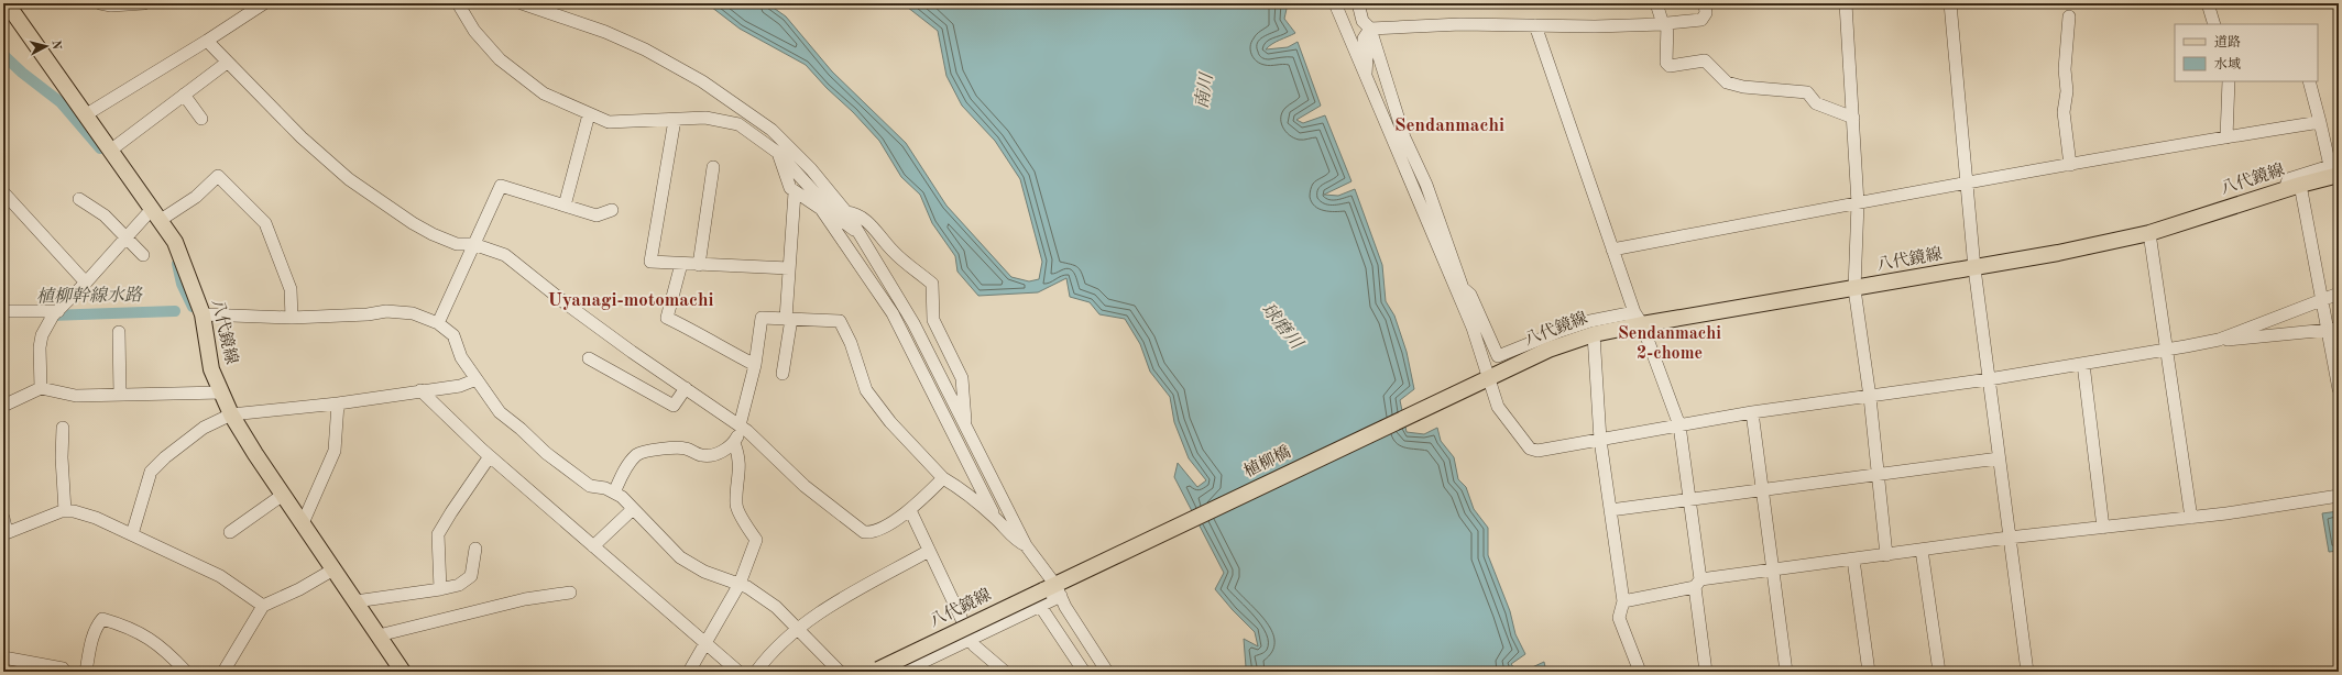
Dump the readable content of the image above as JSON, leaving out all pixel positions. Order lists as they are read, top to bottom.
{
  "streets": {
    "main road": ["八代鏡線", "植柳橋"]
  },
  "crossings": [
    ["八代鏡線", "植柳橋"]
  ],
  "districts": ["Sendanmachi", "Uyanagi-motomachi", "Sendanmachi 2-chome"],
  "water": ["南川", "植柳幹線水路", "球磨川"],
  "legend": ["道路", "水域"],
  "north": "right"
}
